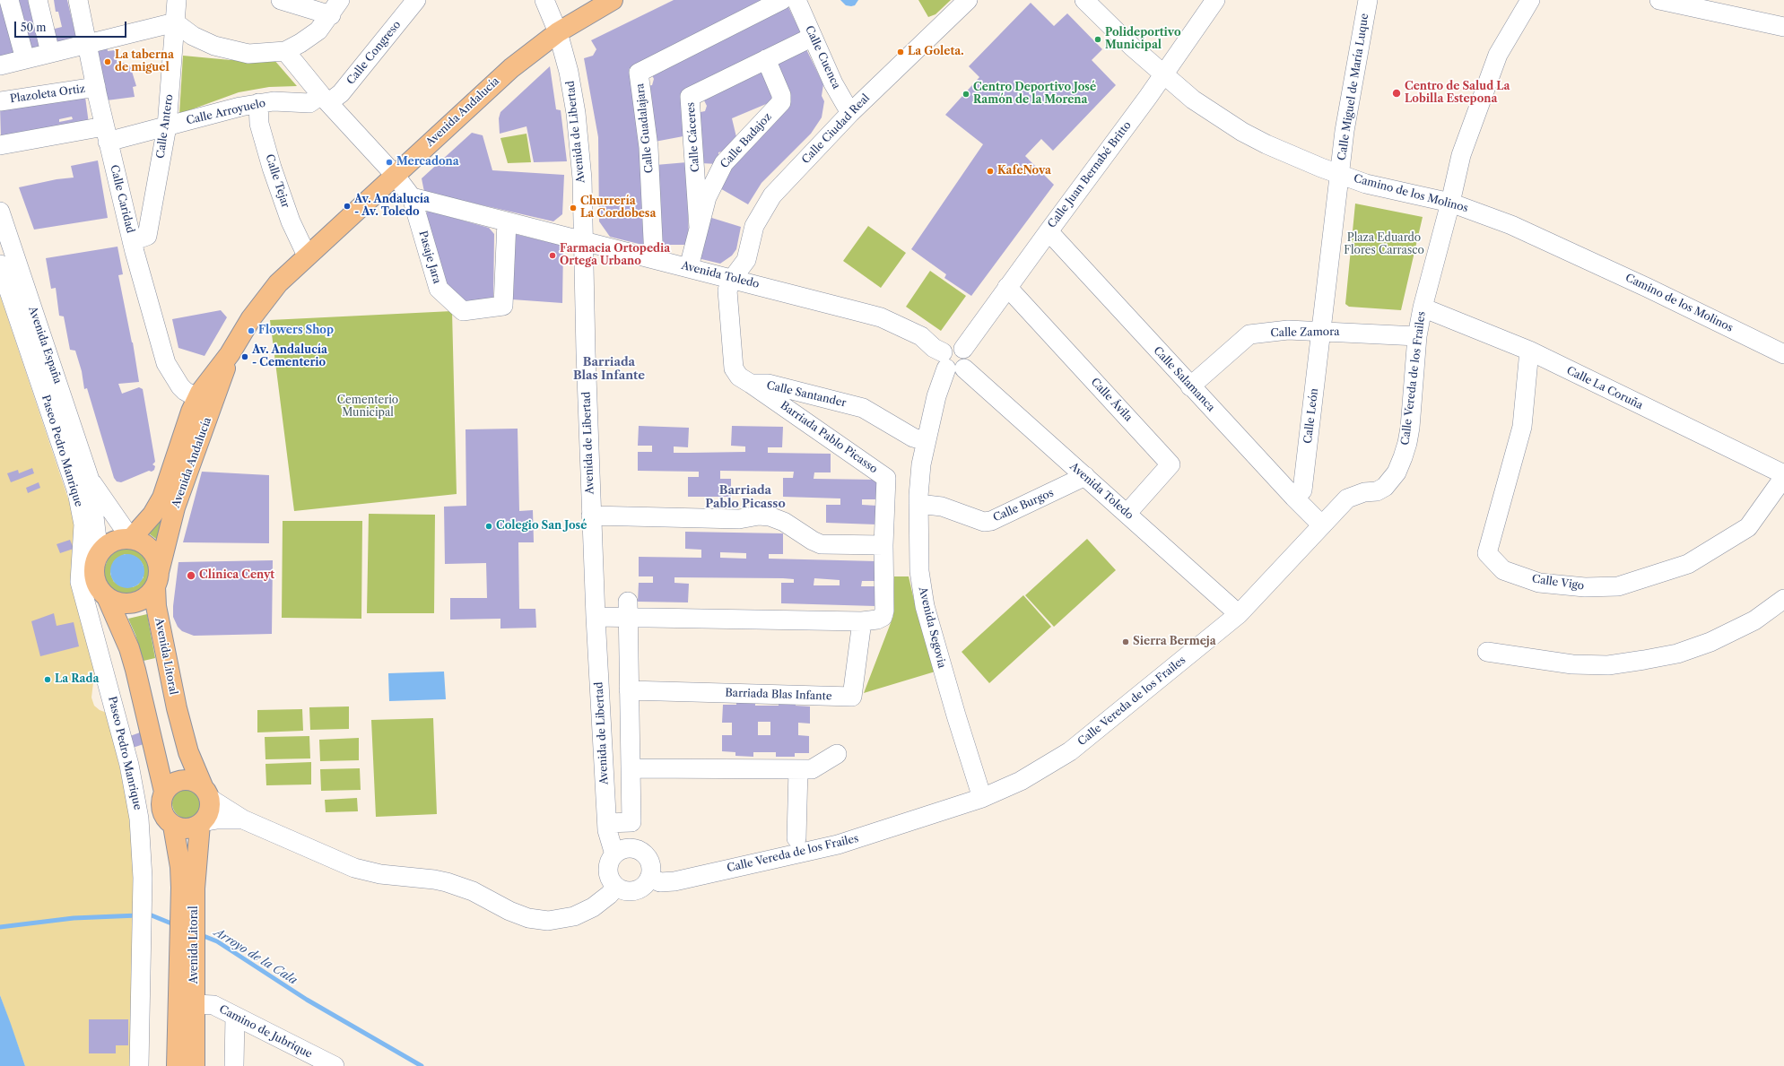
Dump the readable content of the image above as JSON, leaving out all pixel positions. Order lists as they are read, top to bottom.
{
  "streets": {
    "main road": ["Avenida Andalucía", "Avenida Litoral"],
    "street": [
      "Calle Congreso",
      "Calle Cuenca",
      "Calle Miguel de María Luque",
      "Plazoleta Ortiz",
      "Calle Arroyuelo",
      "Calle Antero",
      "Calle Guadalajara",
      "Calle Ciudad Real",
      "Avenida de Libertad",
      "Calle Cáceres",
      "Calle Badajoz",
      "Calle Juan Bernabé Britto",
      "Calle Tejar",
      "Camino de los Molinos",
      "Calle Caridad",
      "Pasaje Jara",
      "Avenida Toledo",
      "Calle Zamora",
      "Avenida España",
      "Calle Vereda de los Frailes",
      "Calle Salamanca",
      "Calle La Coruña",
      "Calle Santander",
      "Calle Ávila",
      "Calle León",
      "Barriada Pablo Picasso",
      "Paseo Pedro Manrique",
      "Calle Burgos",
      "Calle Vigo",
      "Avenida Segovia",
      "Barriada Blas Infante",
      "Camino de Jubrique"
    ]
  },
  "crossings": [
    ["Calle Congreso", "Calle Arroyuelo"],
    ["Calle Cuenca", "Calle Ciudad Real"],
    ["Calle Cuenca", "Calle Cáceres"],
    ["Calle Miguel de María Luque", "Camino de los Molinos"],
    ["Plazoleta Ortiz", "Calle Caridad"],
    ["Calle Arroyuelo", "Calle Antero"],
    ["Calle Arroyuelo", "Calle Tejar"],
    ["Calle Arroyuelo", "Calle Caridad"],
    ["Avenida Andalucía", "Avenida de Libertad"],
    ["Avenida Andalucía", "Calle Tejar"],
    ["Avenida Andalucía", "Calle Caridad"],
    ["Avenida Andalucía", "Avenida España"],
    ["Avenida Andalucía", "Avenida Litoral"],
    ["Calle Antero", "Calle Caridad"],
    ["Calle Guadalajara", "Avenida Toledo"],
    ["Calle Ciudad Real", "Avenida Toledo"],
    ["Calle Ciudad Real", "Calle Santander"],
    ["Avenida de Libertad", "Avenida Toledo"],
    ["Avenida de Libertad", "Calle Vereda de los Frailes"],
    ["Calle Cáceres", "Calle Badajoz"],
    ["Calle Badajoz", "Avenida Toledo"],
    ["Calle Juan Bernabé Britto", "Camino de los Molinos"],
    ["Calle Juan Bernabé Britto", "Avenida Toledo"],
    ["Calle Juan Bernabé Britto", "Calle Salamanca"],
    ["Calle Juan Bernabé Britto", "Calle Ávila"],
    ["Calle Juan Bernabé Britto", "Avenida Segovia"],
    ["Camino de los Molinos", "Calle Vereda de los Frailes"],
    ["Pasaje Jara", "Avenida Toledo"],
    ["Avenida Toledo", "Calle Vereda de los Frailes"],
    ["Avenida Toledo", "Calle Santander"],
    ["Avenida Toledo", "Calle Ávila"],
    ["Avenida Toledo", "Calle Burgos"],
    ["Avenida Toledo", "Avenida Segovia"],
    ["Calle Zamora", "Calle Vereda de los Frailes"],
    ["Calle Zamora", "Calle Salamanca"],
    ["Calle Zamora", "Calle León"],
    ["Avenida España", "Avenida Litoral"],
    ["Calle Vereda de los Frailes", "Calle Salamanca"],
    ["Calle Vereda de los Frailes", "Calle La Coruña"],
    ["Calle Vereda de los Frailes", "Avenida Segovia"],
    ["Calle Salamanca", "Calle León"],
    ["Calle La Coruña", "Calle Vigo"],
    ["Calle Santander", "Barriada Pablo Picasso"],
    ["Calle Santander", "Avenida Segovia"],
    ["Calle Burgos", "Avenida Segovia"],
    ["Avenida Litoral", "Camino de Jubrique"]
  ],
  "districts": ["Barriada Blas Infante", "Barriada Pablo Picasso"],
  "water": ["Arroyo de la Cala"],
  "parks": ["Plaza Eduardo Flores Carrasco", "Cementerio Municipal"],
  "places": [
    "Polideportivo Municipal",
    "La Goleta.",
    "La taberna de miguel",
    "Centro de Salud La Lobilla Estepona",
    "Centro Deportivo José Ramón de la Morena",
    "Mercadona",
    "KafeNova",
    "Av. Andalucía - Av. Toledo",
    "Churrería La Cordobesa",
    "Farmacia Ortopedia Ortega Urbano",
    "Flowers Shop",
    "Av. Andalucía - Cementerio",
    "Colegio San José",
    "Clínica Cenyt",
    "Sierra Bermeja",
    "La Rada"
  ],
  "scale_bar": "50 m"
}
